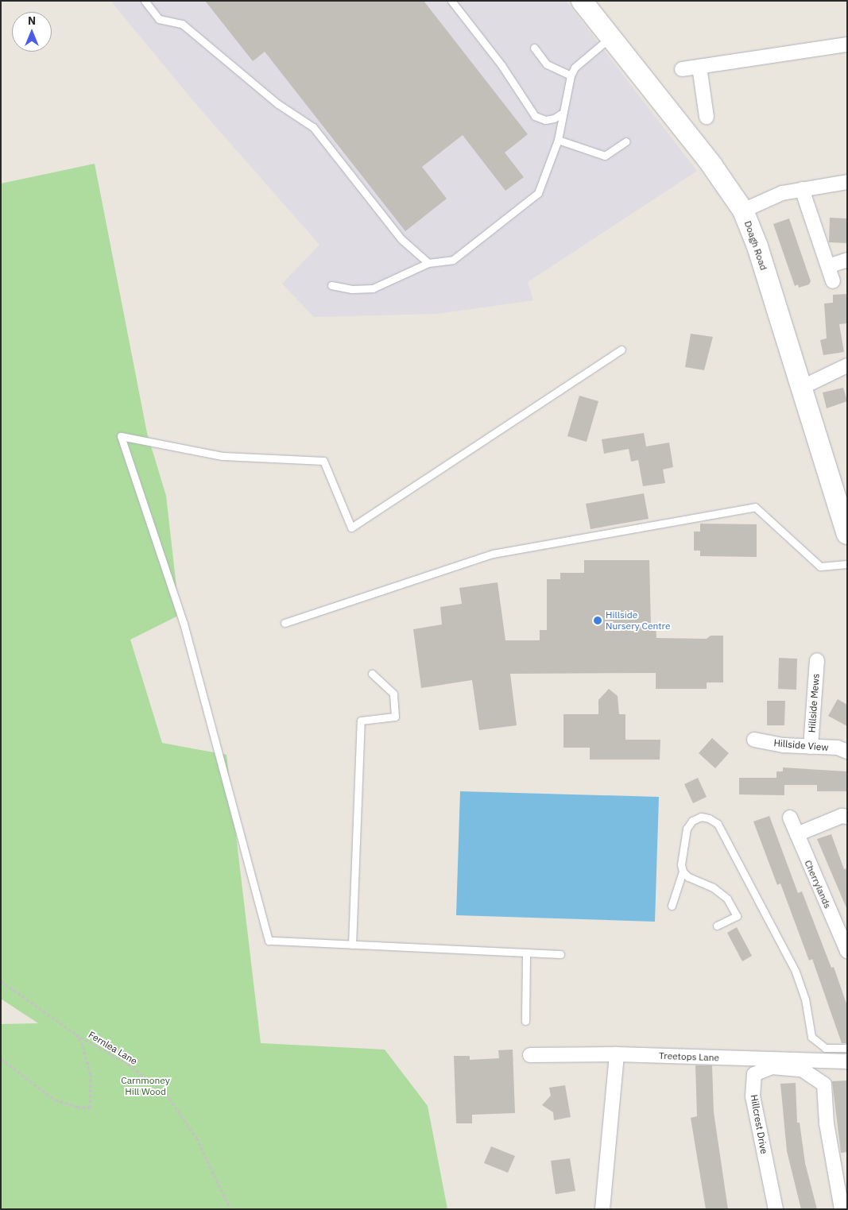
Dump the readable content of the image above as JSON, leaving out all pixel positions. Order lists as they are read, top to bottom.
{
  "streets": {
    "main road": ["Doagh Road"],
    "street": [
      "Hillside Mews",
      "Hillside View",
      "Cherrylands",
      "Treetops Lane",
      "Hillcrest Drive"
    ],
    "path": ["Fernlea Lane"]
  },
  "crossings": [
    ["Hillside Mews", "Hillside View"]
  ],
  "parks": ["Carnmoney Hill Wood"],
  "places": ["Hillside Nursery Centre"],
  "north": "top"
}
